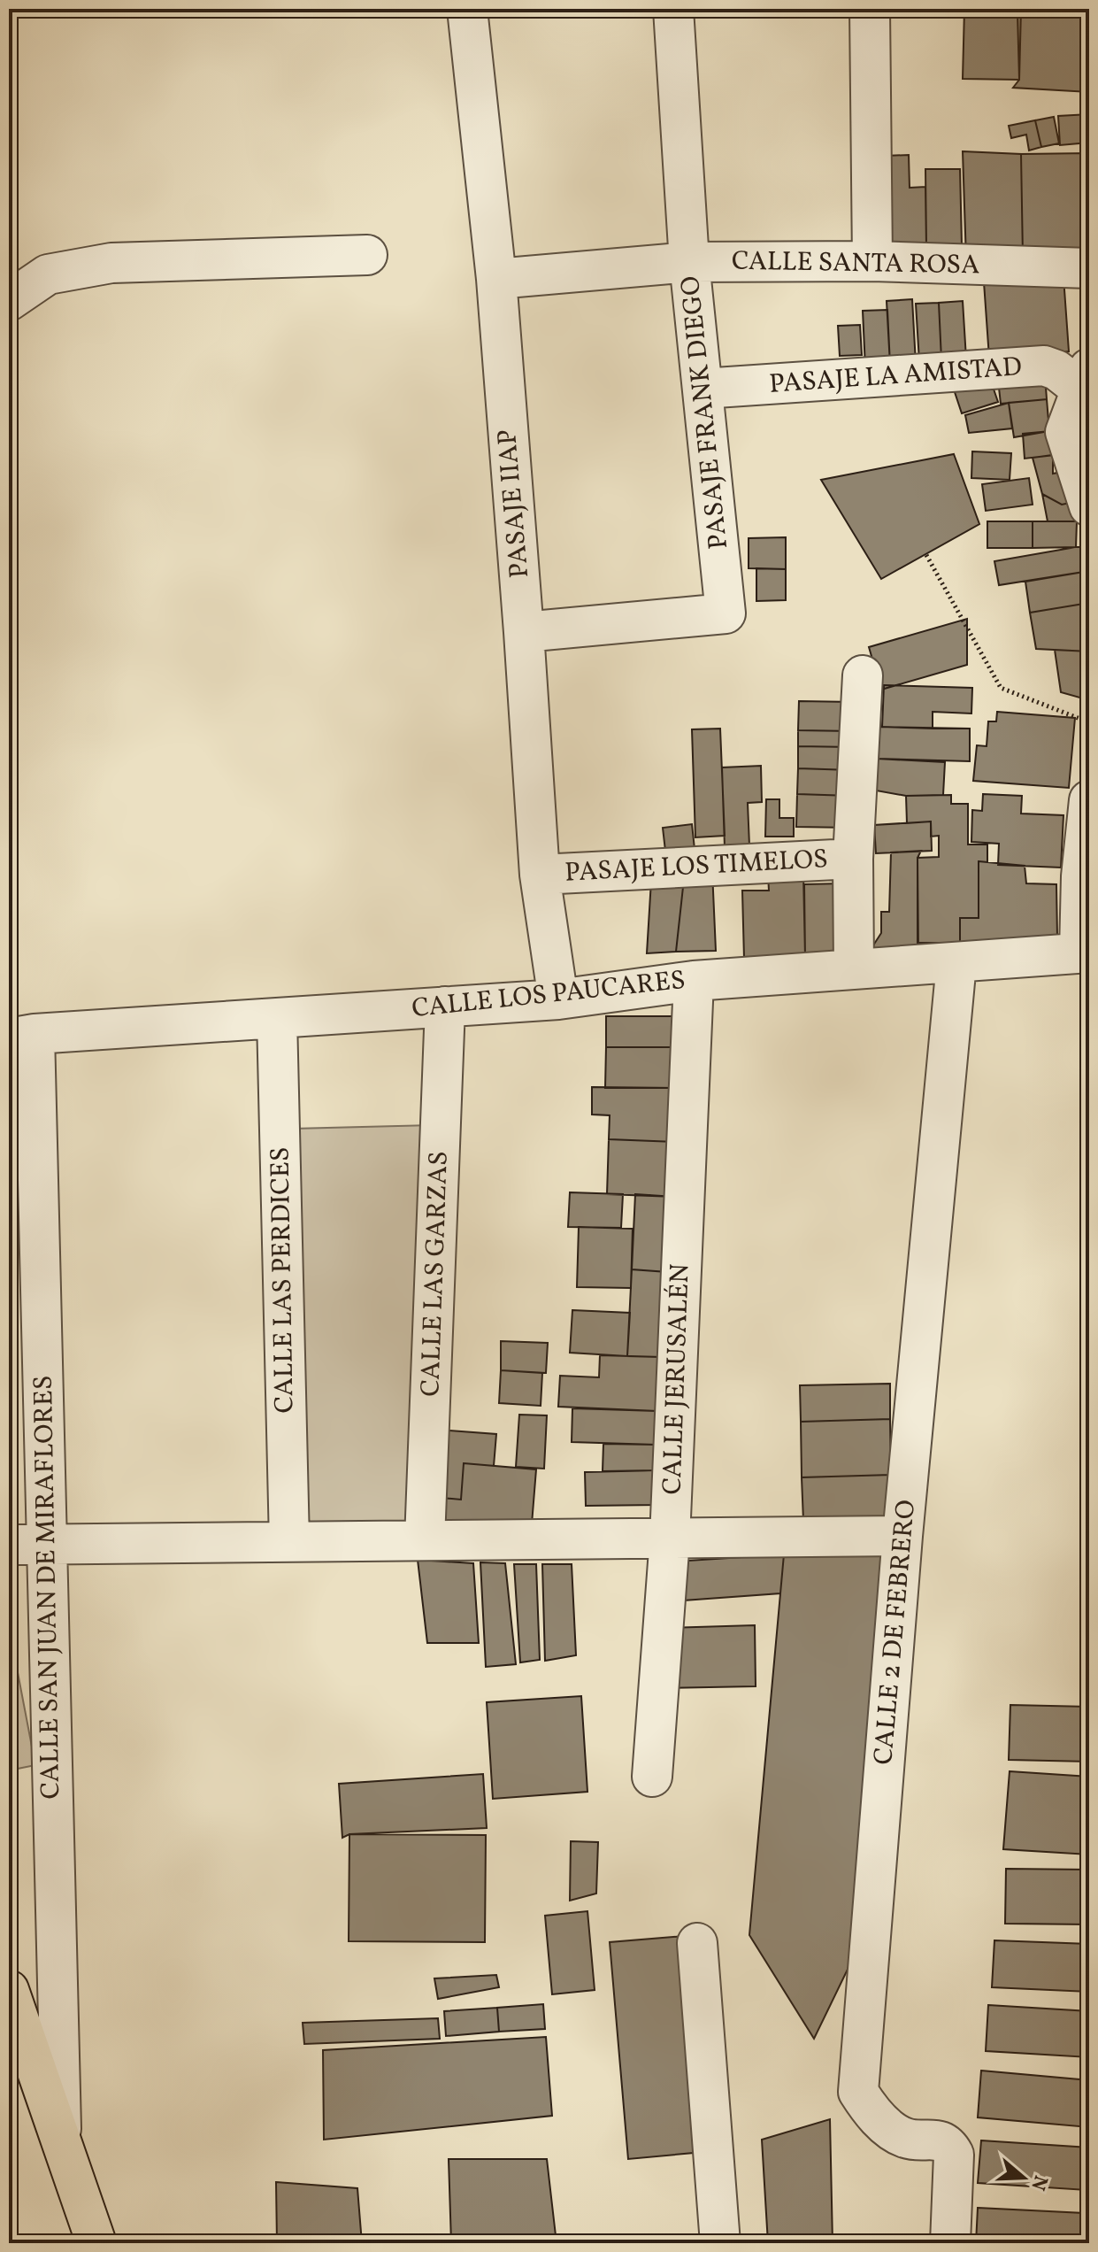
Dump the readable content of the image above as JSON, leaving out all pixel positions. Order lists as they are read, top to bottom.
{
  "streets": {
    "street": [
      "CALLE SANTA ROSA",
      "PASAJE LA AMISTAD",
      "PASAJE FRANK DIEGO",
      "PASAJE IIAP",
      "PASAJE LOS TIMELOS",
      "CALLE LOS PAUCARES",
      "CALLE LAS GARZAS",
      "CALLE LAS PERDICES",
      "CALLE JERUSALÉN",
      "CALLE SAN JUAN DE MIRAFLORES",
      "CALLE 2 DE FEBRERO"
    ]
  },
  "crossings": [
    ["CALLE SANTA ROSA", "PASAJE FRANK DIEGO"],
    ["CALLE SANTA ROSA", "PASAJE IIAP"],
    ["PASAJE LA AMISTAD", "PASAJE FRANK DIEGO"],
    ["PASAJE FRANK DIEGO", "PASAJE IIAP"],
    ["PASAJE IIAP", "PASAJE LOS TIMELOS"],
    ["PASAJE IIAP", "CALLE LOS PAUCARES"],
    ["CALLE LOS PAUCARES", "CALLE LAS GARZAS"],
    ["CALLE LOS PAUCARES", "CALLE LAS PERDICES"],
    ["CALLE LOS PAUCARES", "CALLE JERUSALÉN"],
    ["CALLE LOS PAUCARES", "CALLE SAN JUAN DE MIRAFLORES"],
    ["CALLE LOS PAUCARES", "CALLE 2 DE FEBRERO"]
  ],
  "north": "right"
}
